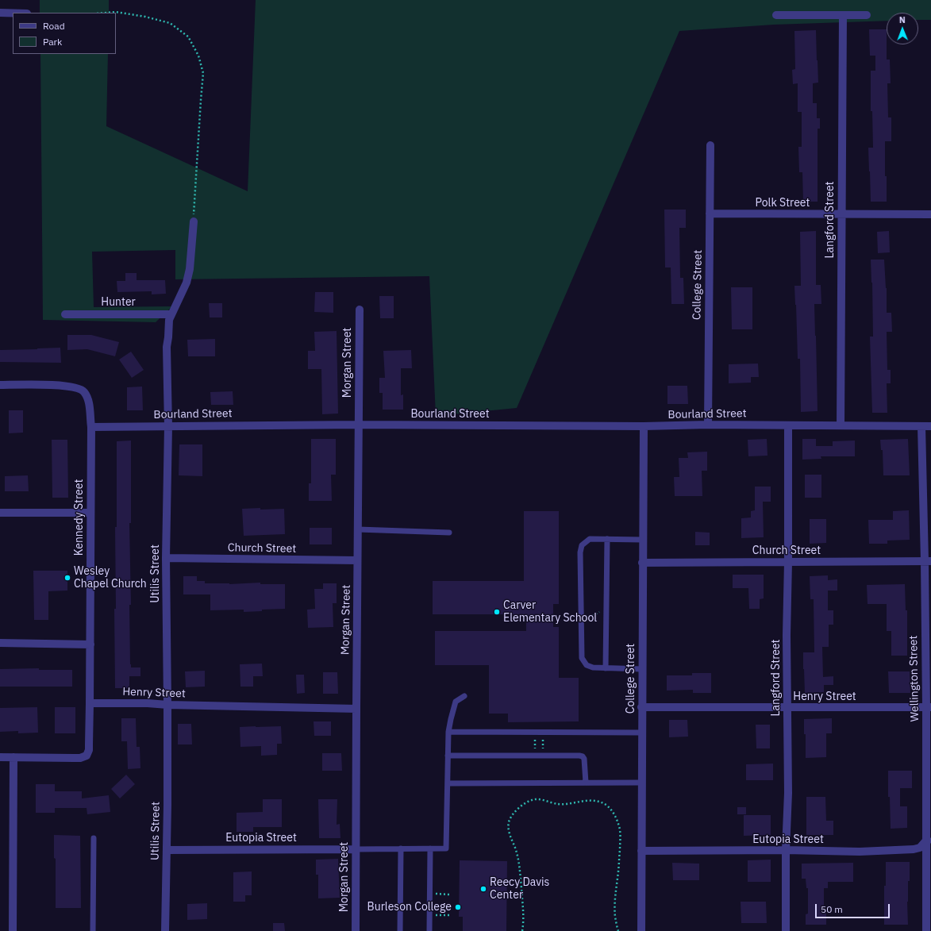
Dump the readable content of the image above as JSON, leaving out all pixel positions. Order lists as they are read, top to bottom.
{
  "streets": {
    "street": [
      "Polk Street",
      "Langford Street",
      "College Street",
      "Hunter",
      "Morgan Street",
      "Bourland Street",
      "Kennedy Street",
      "Church Street",
      "Utilis Street",
      "Wellington Street",
      "Henry Street",
      "Eutopia Street"
    ]
  },
  "crossings": [
    ["Polk Street", "Langford Street"],
    ["Polk Street", "College Street"],
    ["Langford Street", "Bourland Street"],
    ["Langford Street", "Church Street"],
    ["Langford Street", "Henry Street"],
    ["Langford Street", "Eutopia Street"],
    ["College Street", "Bourland Street"],
    ["College Street", "Church Street"],
    ["College Street", "Henry Street"],
    ["College Street", "Eutopia Street"],
    ["Hunter", "Utilis Street"],
    ["Morgan Street", "Bourland Street"],
    ["Morgan Street", "Church Street"],
    ["Morgan Street", "Henry Street"],
    ["Morgan Street", "Eutopia Street"],
    ["Bourland Street", "Kennedy Street"],
    ["Bourland Street", "Utilis Street"],
    ["Bourland Street", "Wellington Street"],
    ["Kennedy Street", "Henry Street"],
    ["Church Street", "Utilis Street"],
    ["Church Street", "Wellington Street"],
    ["Utilis Street", "Henry Street"],
    ["Utilis Street", "Eutopia Street"],
    ["Wellington Street", "Henry Street"],
    ["Wellington Street", "Eutopia Street"]
  ],
  "places": [
    "Wesley Chapel Church",
    "Carver Elementary School",
    "Reecy Davis Center",
    "Burleson College"
  ],
  "legend": ["Road", "Park"],
  "scale_bar": "50 m",
  "north": "top"
}
